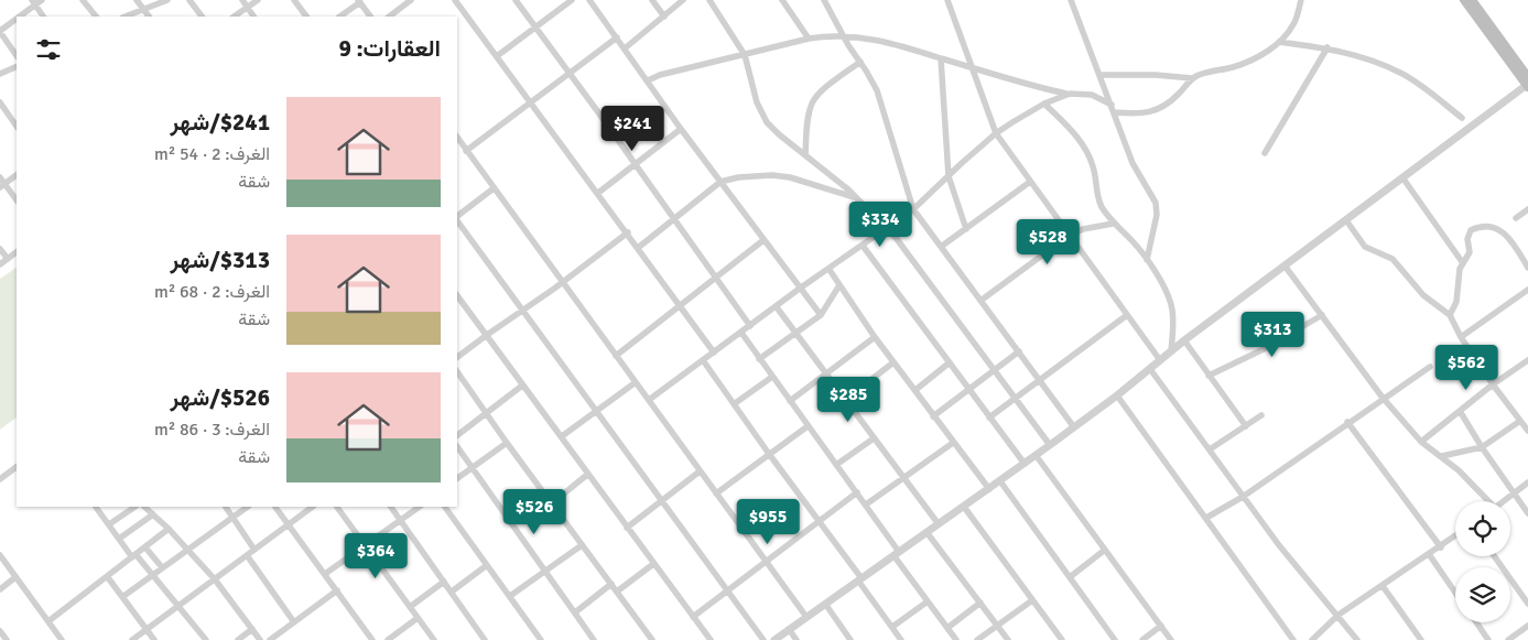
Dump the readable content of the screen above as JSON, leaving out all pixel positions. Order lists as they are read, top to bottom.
{
  "page": {
    "heading": "العقارات: 9",
    "list": [
      {
        "name": "$241/شهر",
        "note": "الغرف: 2 · 54 m² · شقة"
      },
      {
        "name": "$313/شهر",
        "note": "الغرف: 2 · 68 m² · شقة"
      },
      {
        "name": "$526/شهر",
        "note": "الغرف: 3 · 86 m² · شقة"
      }
    ],
    "price": [
      "$241",
      "$334",
      "$528",
      "$313",
      "$562",
      "$285",
      "$526",
      "$955",
      "$364"
    ]
  }
}
